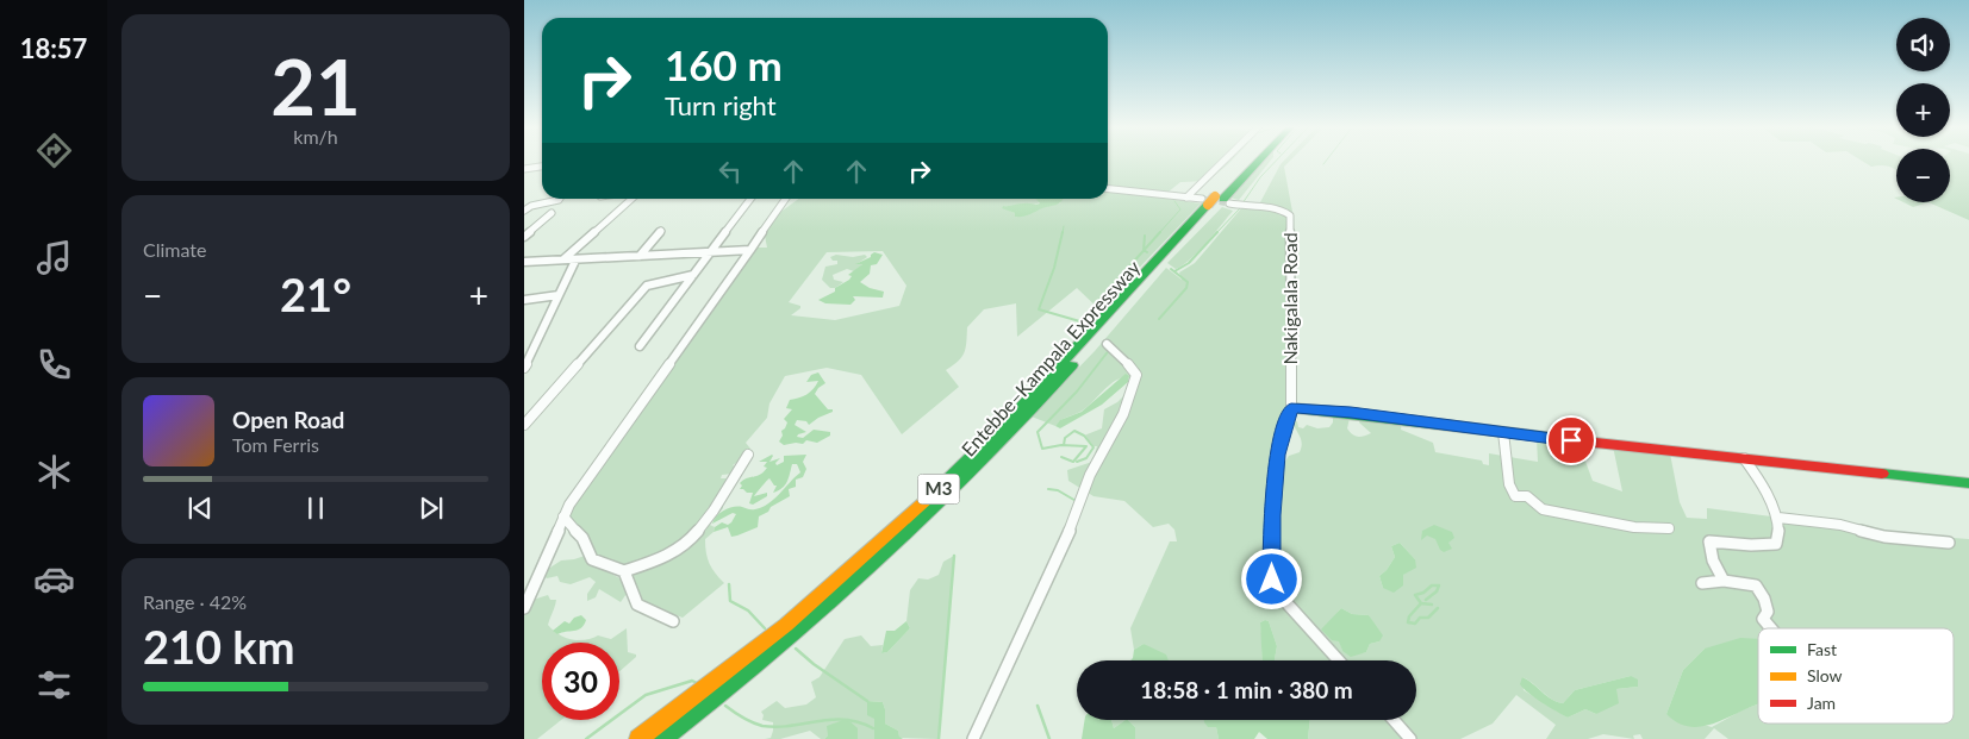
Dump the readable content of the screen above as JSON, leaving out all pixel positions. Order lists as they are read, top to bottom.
{
  "streets": {
    "main road": ["Entebbe–Kampala Expressway", "M3"],
    "street": ["Nakigalala Road"]
  },
  "crossings": [
    ["Nakigalala Road", "Entebbe–Kampala Expressway"],
    ["Nakigalala Road", "M3"],
    ["Entebbe–Kampala Expressway", "M3"]
  ],
  "legend": ["Fast", "Slow", "Jam"],
  "page": {
    "tabs": "18:57",
    "tile": [
      ["21", "km/h"],
      "Climate",
      ["Range · 42%", "210 km"]
    ],
    "map_buttons": ["+", "−"],
    "turn": ["160 m", "Turn right"],
    "heat": ["−", "21°", "+"],
    "song": ["Open Road", "Tom Ferris"],
    "limit": "30",
    "trip": "18:58 · 1 min · 380 m"
  }
}
